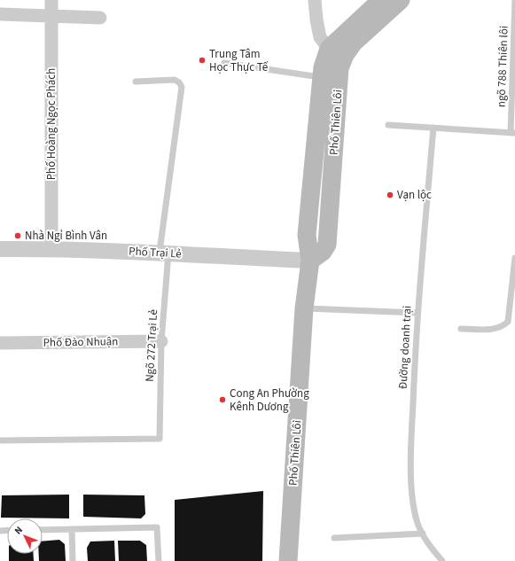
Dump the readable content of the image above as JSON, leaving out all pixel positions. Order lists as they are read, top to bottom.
{
  "streets": {
    "main road": ["Phố Thiên Lôi"],
    "street": ["Phố Hoàng Ngọc Phách", "Phố Trại Lẻ", "Phố Đào Nhuận"],
    "lane": ["ngõ 788 Thiên lôi", "Ngõ 272 Trại Lẻ", "Đường doanh trại"]
  },
  "crossings": [
    ["ngõ 788 Thiên lôi", "Đường doanh trại"],
    ["Phố Thiên Lôi", "Phố Trại Lẻ"],
    ["Phố Hoàng Ngọc Phách", "Phố Trại Lẻ"],
    ["Phố Trại Lẻ", "Ngõ 272 Trại Lẻ"],
    ["Phố Đào Nhuận", "Ngõ 272 Trại Lẻ"]
  ],
  "places": [
    "Trung Tâm Học Thực Tế",
    "Vạn lộc",
    "Nhà Ngỉ Bình Vân",
    "Cong An Phường Kênh Dương"
  ],
  "north": "top left"
}
